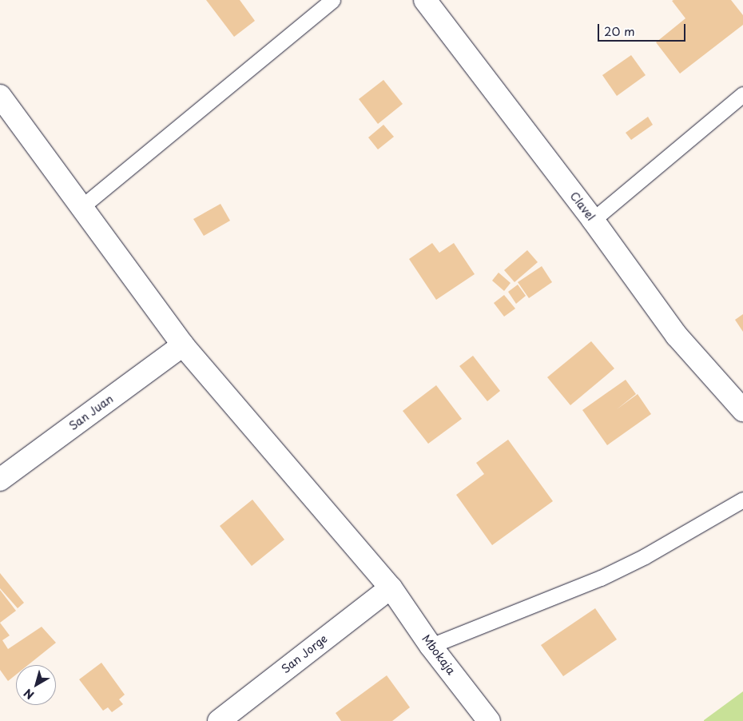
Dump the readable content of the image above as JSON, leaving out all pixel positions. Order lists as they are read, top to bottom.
{
  "streets": {
    "street": [
      "Clavel",
      "San Juan",
      "San Jorge",
      "Mbokaja"
    ]
  },
  "crossings": [
    ["San Juan", "Mbokaja"],
    ["San Jorge", "Mbokaja"]
  ],
  "scale_bar": "20 m",
  "north": "bottom left"
}
